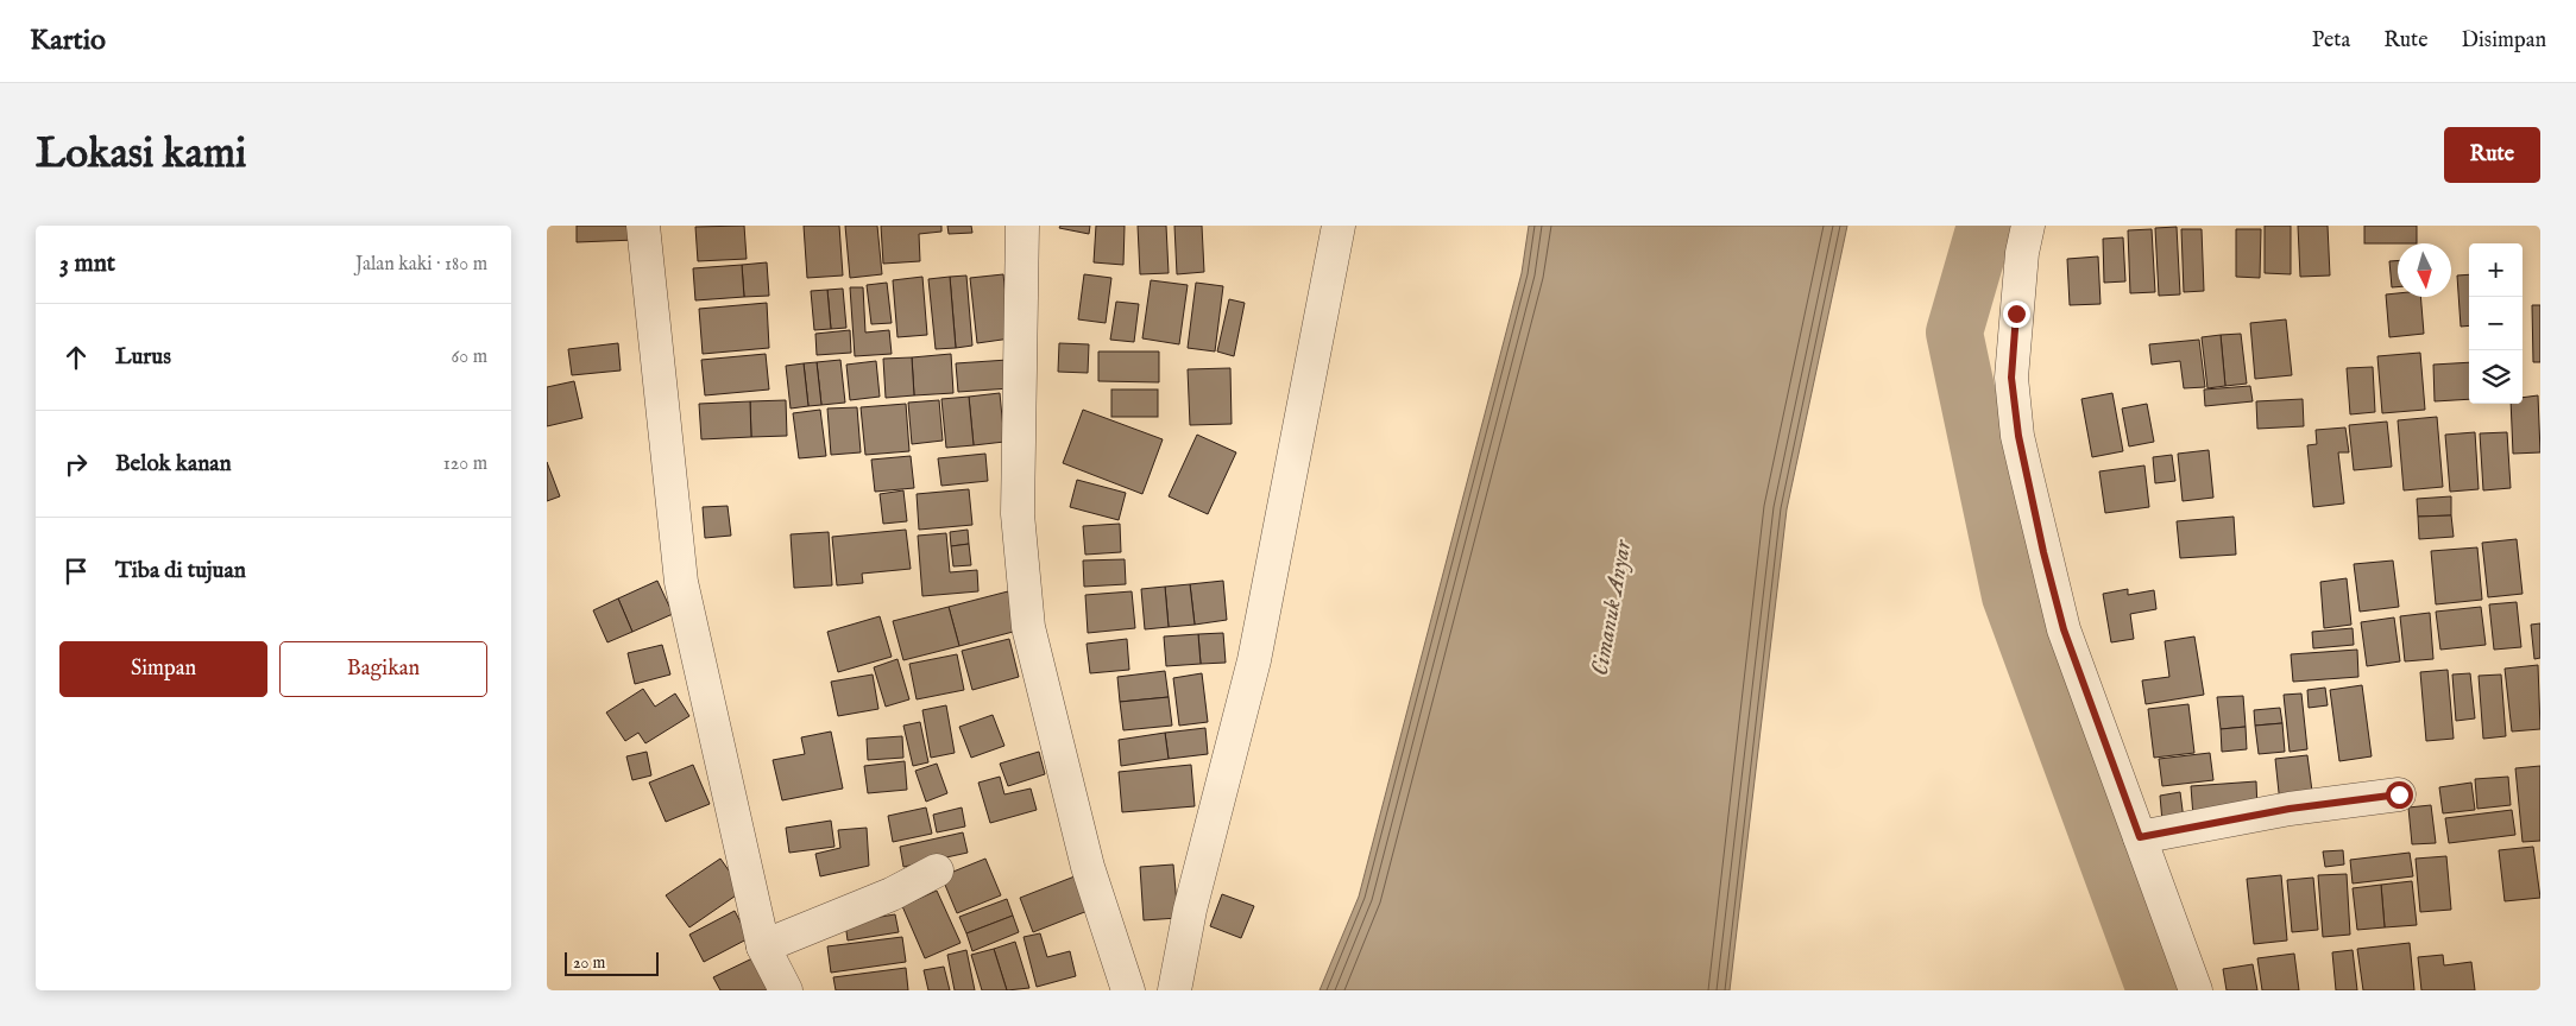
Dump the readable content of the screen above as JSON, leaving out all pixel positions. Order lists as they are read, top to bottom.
{
  "water": ["Cimanuk Anyar"],
  "scale_bar": "20 m",
  "north": "bottom",
  "page": {
    "header": "Kartio",
    "nav": ["Peta", "Rute", "Disimpan"],
    "buttons": [
      "Rute",
      ["Simpan", "Bagikan"]
    ],
    "title": "Lokasi kami",
    "heading": ["3 mnt", "Jalan kaki · 180 m"],
    "map_buttons": ["+", "−"],
    "list": [
      ["Lurus", "60 m"],
      ["Belok kanan", "120 m"],
      "Tiba di tujuan"
    ],
    "scale": "20 m"
  }
}
